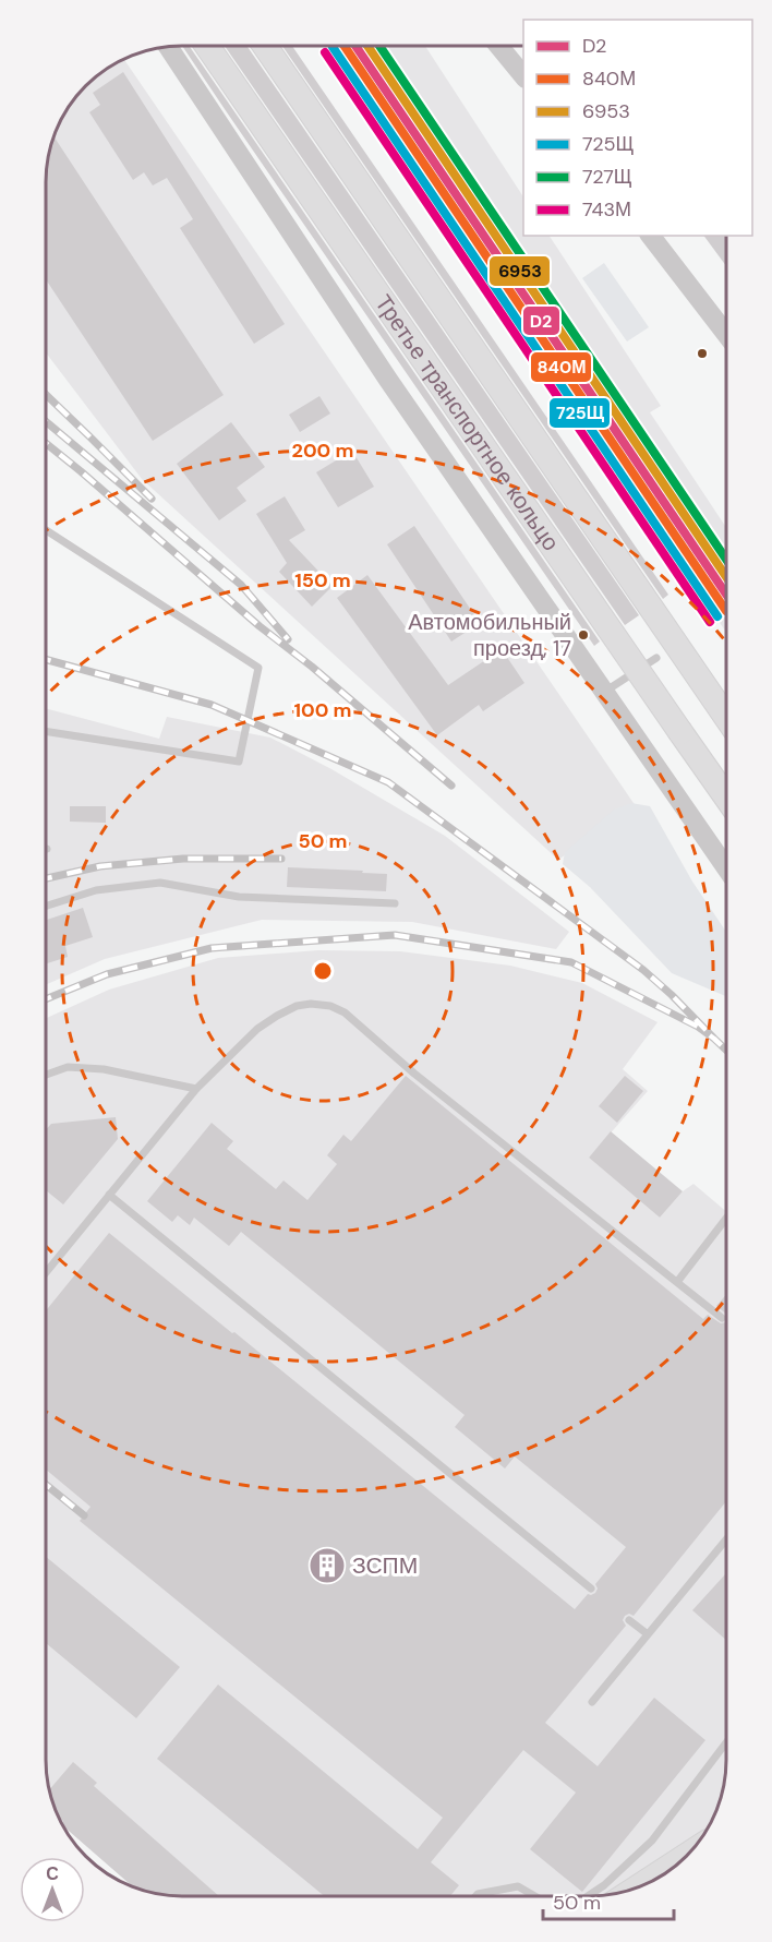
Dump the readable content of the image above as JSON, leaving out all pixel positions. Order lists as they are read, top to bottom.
{
  "streets": {
    "main road": ["Третье транспортное кольцо"]
  },
  "places": {
    "other": ["Автомобильный проезд, 17"],
    "building": ["ЗСПМ"]
  },
  "lines": [
    "transit line D2",
    "transit line 840М",
    "transit line 6953",
    "transit line 727Щ",
    "transit line 725Щ",
    "transit line 743М"
  ],
  "legend": [
    "D2",
    "840М",
    "6953",
    "725Щ",
    "727Щ",
    "743М"
  ],
  "scale_bar": "50 m",
  "north": "top",
  "rings": [
    "200 m",
    "150 m",
    "100 m",
    "50 m"
  ]
}
